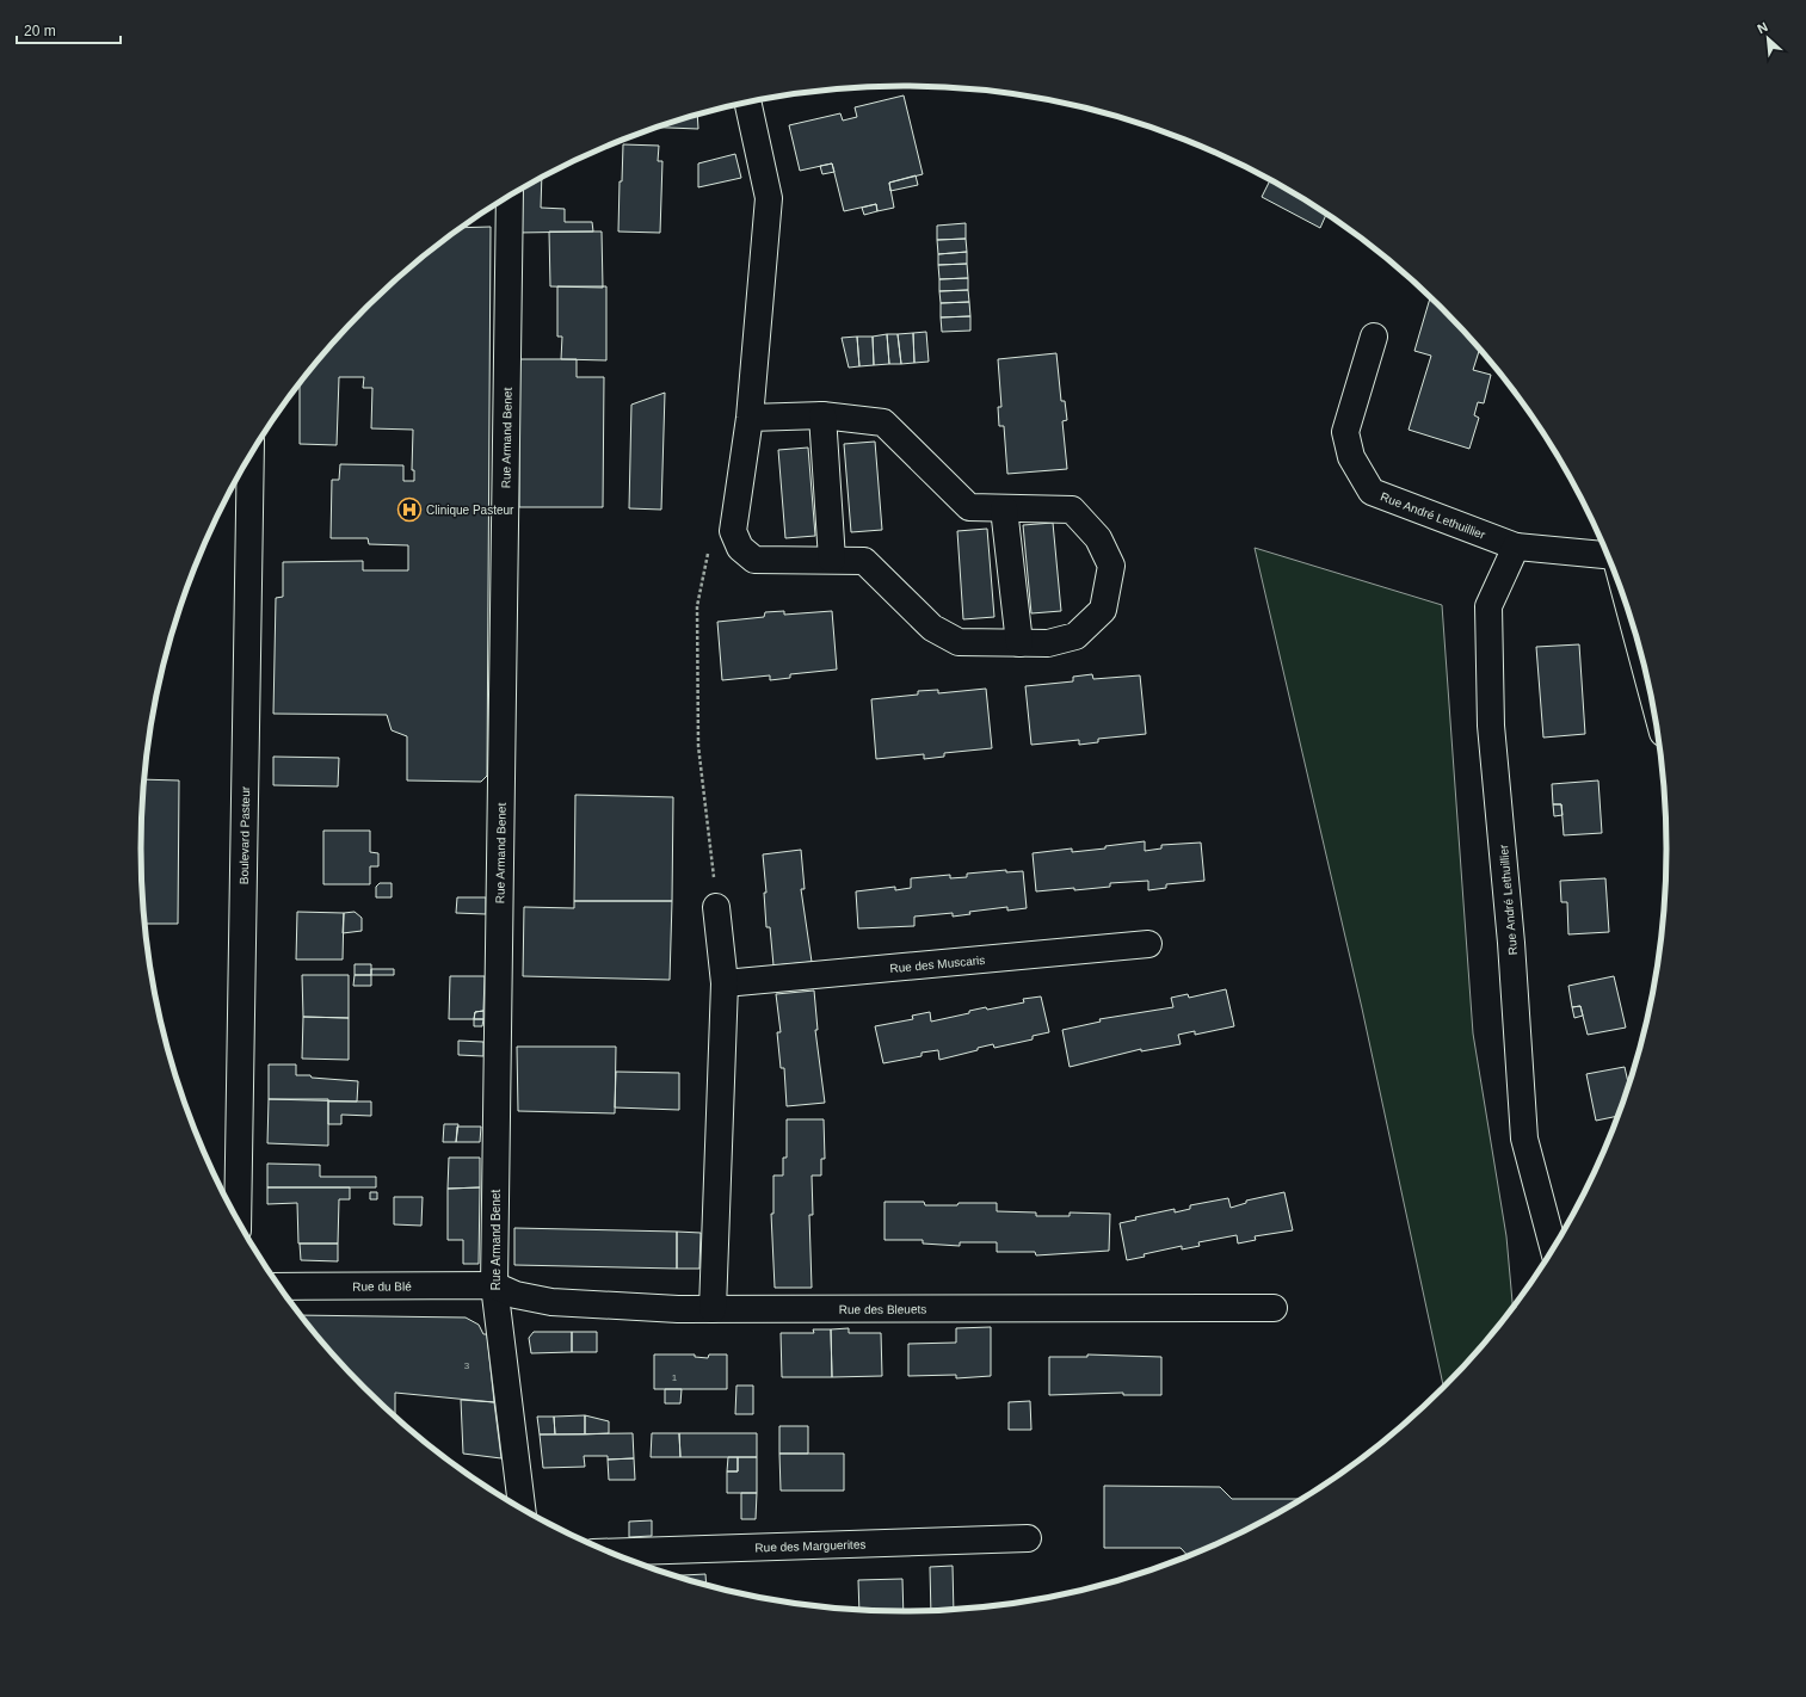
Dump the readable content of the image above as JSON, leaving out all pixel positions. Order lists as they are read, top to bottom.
{
  "streets": {
    "street": [
      "Rue Armand Benet",
      "Rue André Lethuillier",
      "Boulevard Pasteur",
      "Rue des Muscaris",
      "Rue du Blé",
      "Rue des Bleuets",
      "Rue des Marguerites"
    ]
  },
  "crossings": [
    ["Rue Armand Benet", "Rue du Blé"],
    ["Rue Armand Benet", "Rue des Bleuets"],
    ["Rue du Blé", "Rue des Bleuets"]
  ],
  "places": {
    "hospital": ["Clinique Pasteur"]
  },
  "house_numbers": ["3", "1"],
  "scale_bar": "20 m",
  "north": "top left"
}
